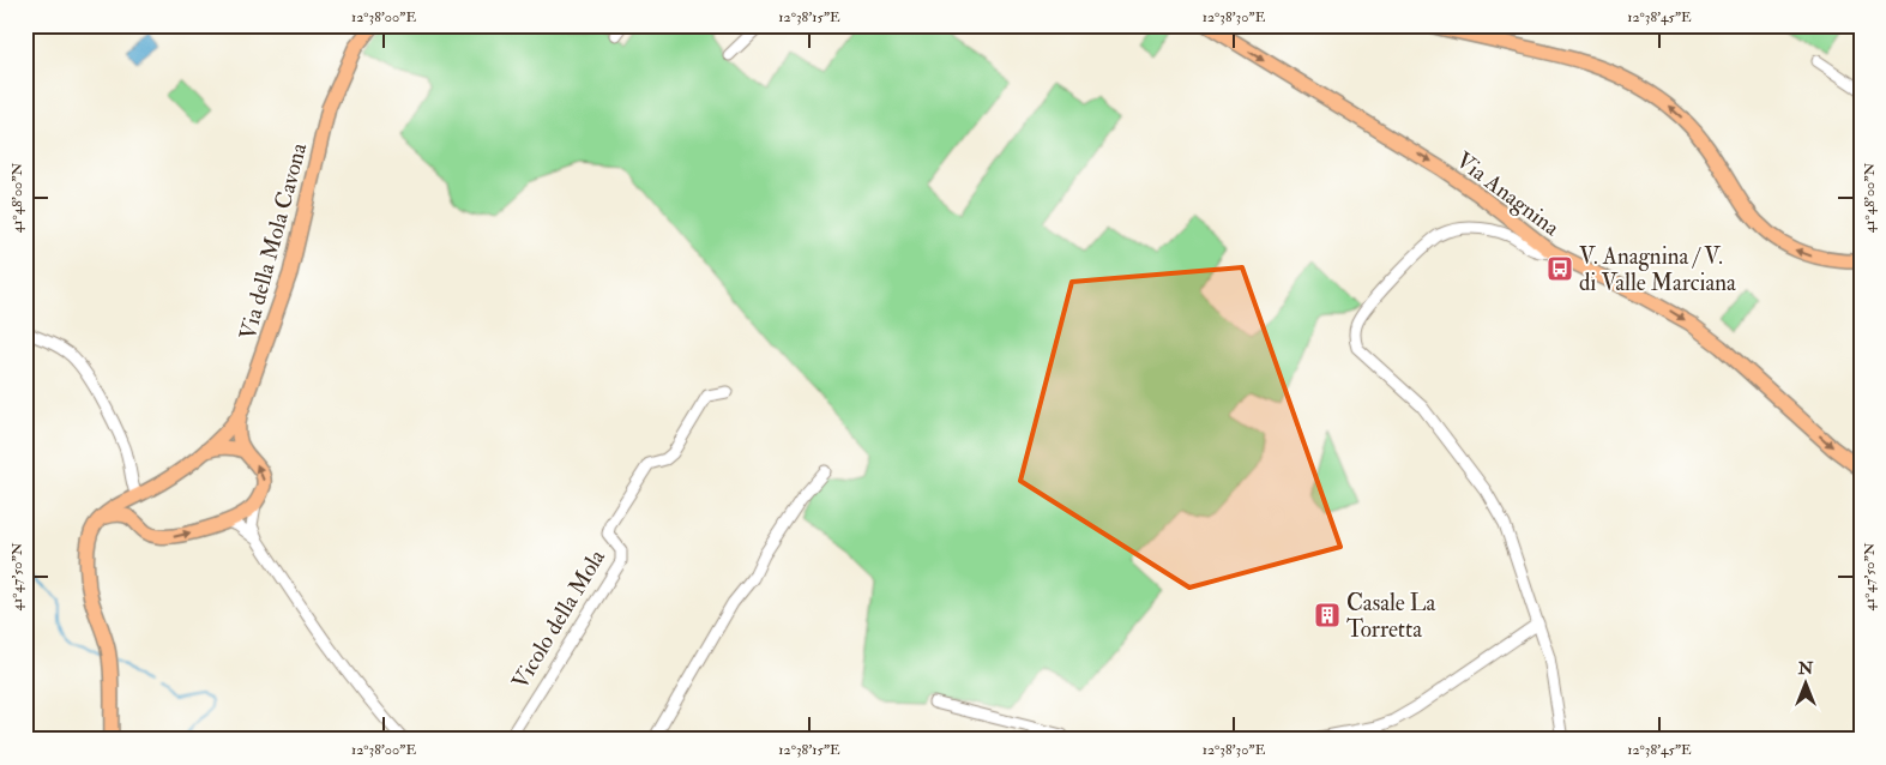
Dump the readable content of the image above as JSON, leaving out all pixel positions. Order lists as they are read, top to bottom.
{
  "streets": {
    "main road": ["Via Anagnina", "Via della Mola Cavona"],
    "street": ["Vicolo della Mola"]
  },
  "one_way": ["Via Anagnina"],
  "places": {
    "bus stop": ["V. Anagnina / V. di Valle Marciana"],
    "building": ["Casale La Torretta"]
  },
  "north": "top",
  "coordinates": [
    "12°38'00\"E",
    "12°38'15\"E",
    "12°38'30\"E",
    "12°38'45\"E",
    "41°48'00\"N",
    "41°47'50\"N"
  ]
}
